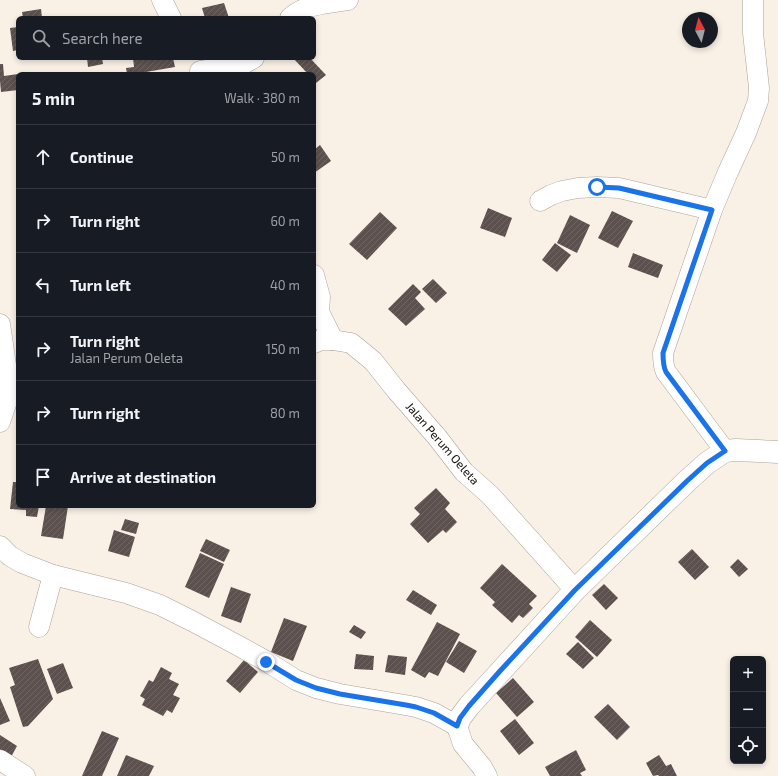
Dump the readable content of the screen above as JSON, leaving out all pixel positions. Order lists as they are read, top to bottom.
{
  "streets": {
    "street": ["Jalan Perum Oeleta"]
  },
  "north": "top",
  "page": {
    "search": "Search here",
    "heading": ["5 min", "Walk · 380 m"],
    "list": [
      ["Continue", "50 m"],
      ["Turn right", "60 m"],
      ["Turn left", "40 m"],
      ["Turn right", "Jalan Perum Oeleta", "150 m"],
      ["Turn right", "80 m"],
      "Arrive at destination"
    ],
    "map_buttons": ["+", "−"]
  }
}
